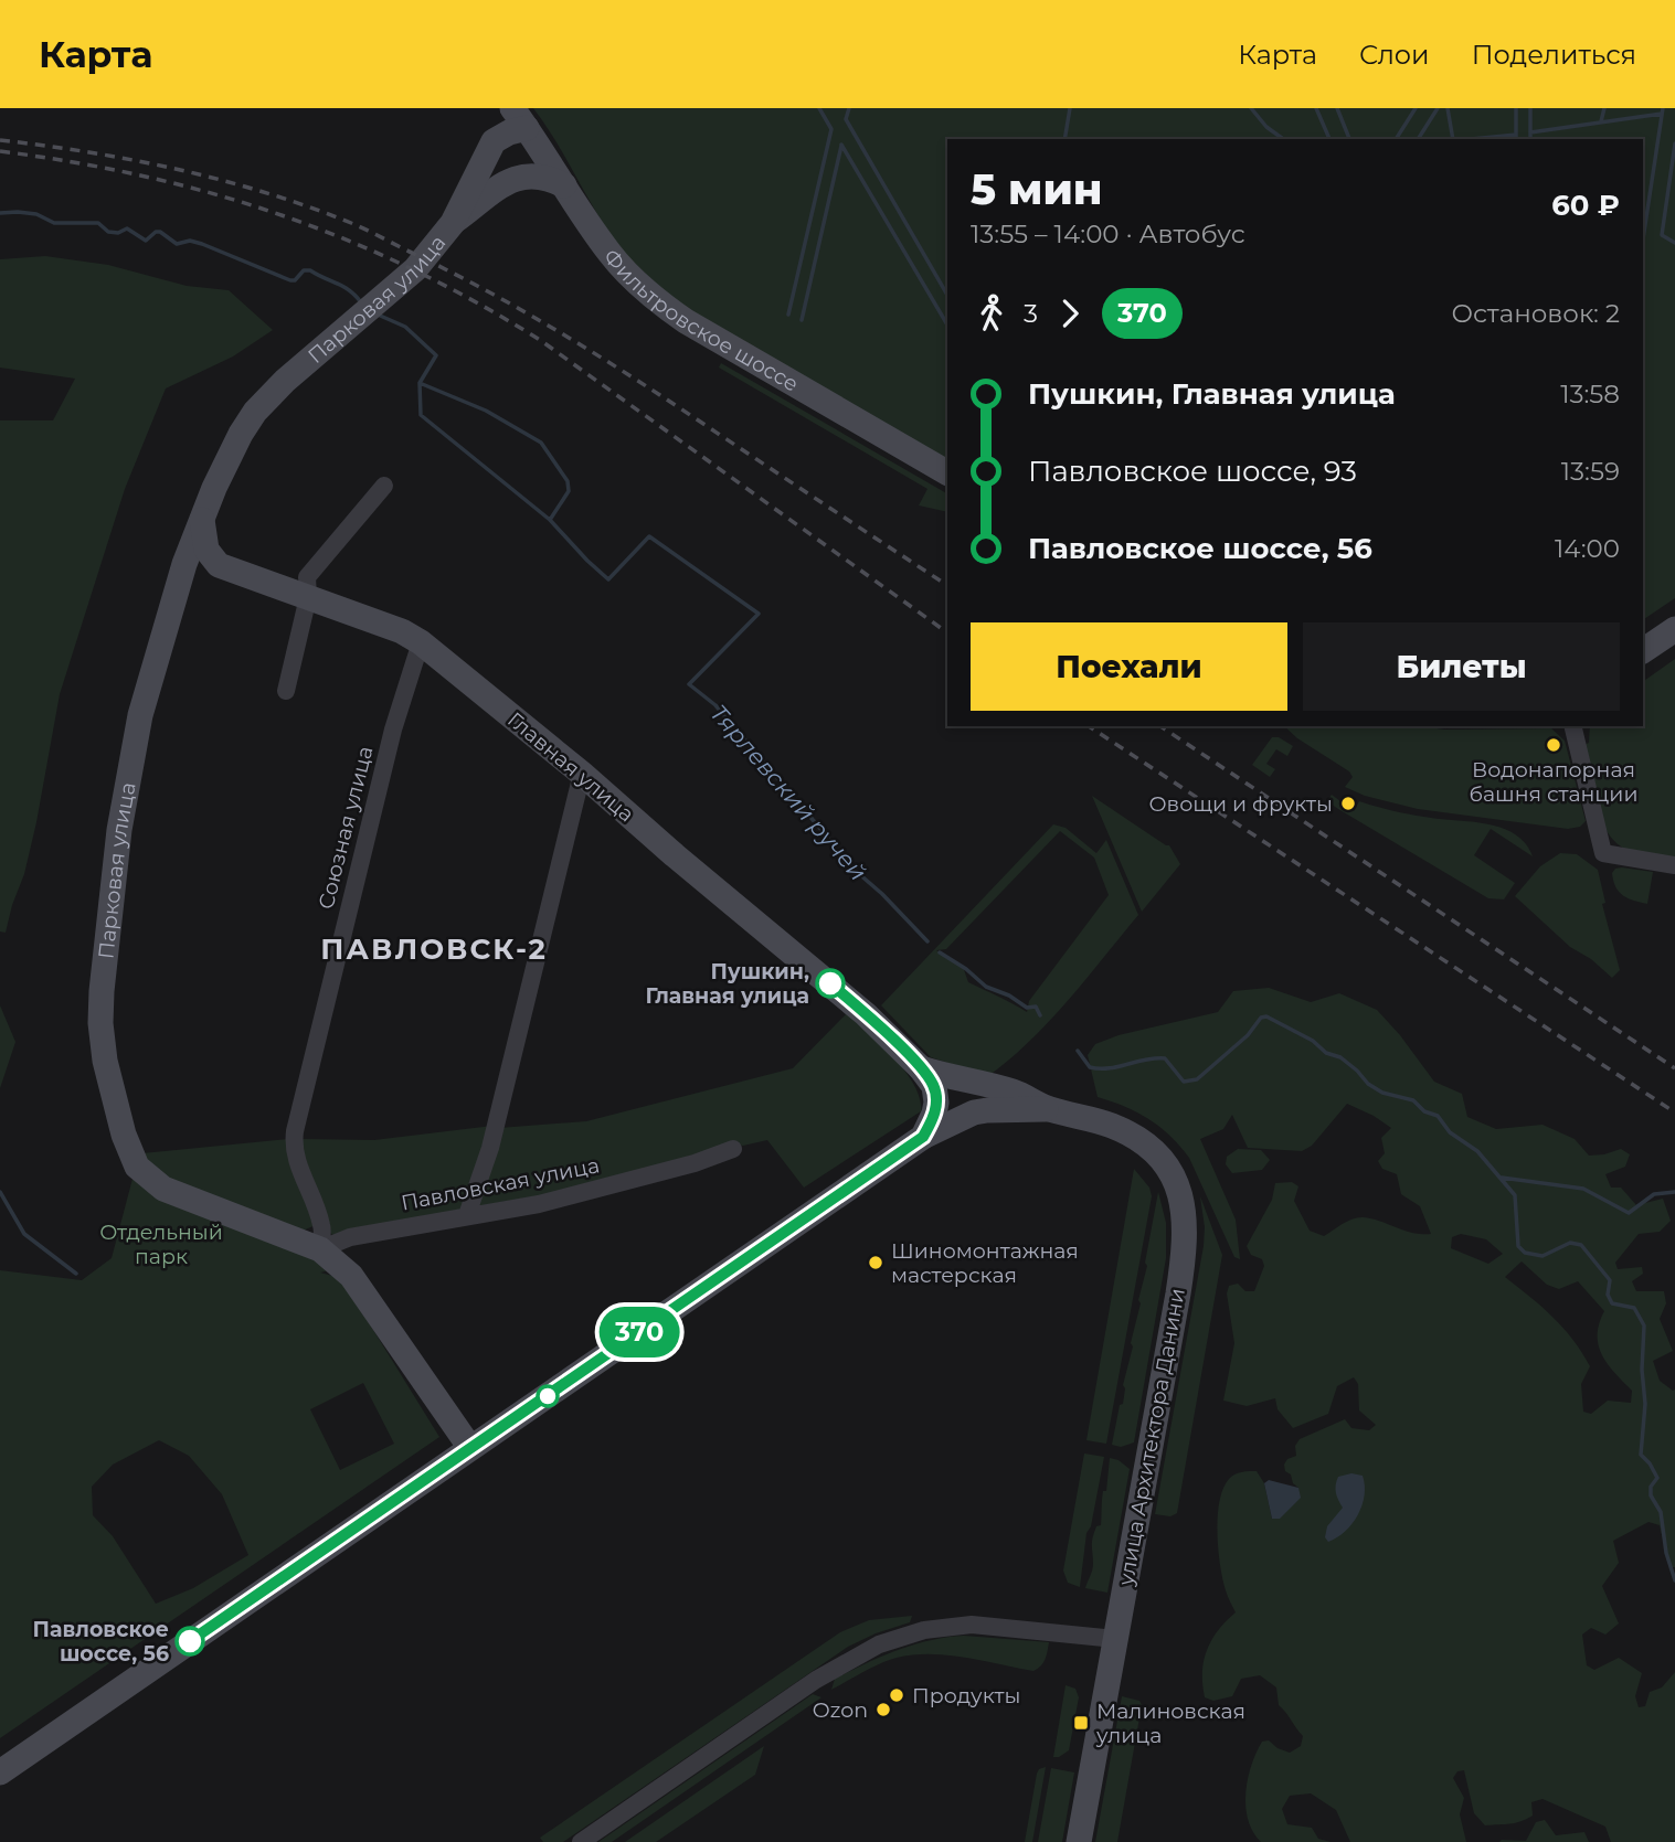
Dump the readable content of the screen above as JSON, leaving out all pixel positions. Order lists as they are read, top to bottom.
{
  "streets": {
    "main road": [
      "Парковая улица",
      "Фильтровское шоссе",
      "Главная улица",
      "улица Архитектора Данини"
    ],
    "street": ["Союзная улица", "Павловская улица"]
  },
  "crossings": [
    ["Парковая улица", "Главная улица"],
    ["Парковая улица", "Союзная улица"],
    ["Парковая улица", "Павловская улица"],
    ["Парковая улица", "улица Архитектора Данини"],
    ["Главная улица", "Союзная улица"],
    ["Главная улица", "улица Архитектора Данини"],
    ["Союзная улица", "Павловская улица"]
  ],
  "districts": ["ПАВЛОВСК-2"],
  "water": ["Тярлевский ручей"],
  "parks": ["Отдельный парк"],
  "places": {
    "other": [
      "Водонапорная башня станции",
      "Овощи и фрукты",
      "Пушкин, Главная улица",
      "Шиномонтажная мастерская",
      "Павловское шоссе, 56",
      "Продукты",
      "Ozon"
    ],
    "transit": ["Малиновская улица"]
  },
  "lines": ["bus line 370"],
  "page": {
    "header": "Карта",
    "nav": ["Карта", "Слои", "Поделиться"],
    "on_map": "370",
    "heading": ["5 мин", "13:55 – 14:00 · Автобус", "60 ₽"],
    "legs": ["3", "370", "Остановок: 2"],
    "list": [
      {
        "name": "Пушкин, Главная улица",
        "value": "13:58"
      },
      {
        "name": "Павловское шоссе, 93",
        "value": "13:59"
      },
      {
        "name": "Павловское шоссе, 56",
        "value": "14:00"
      }
    ],
    "buttons": ["Поехали", "Билеты"]
  }
}
